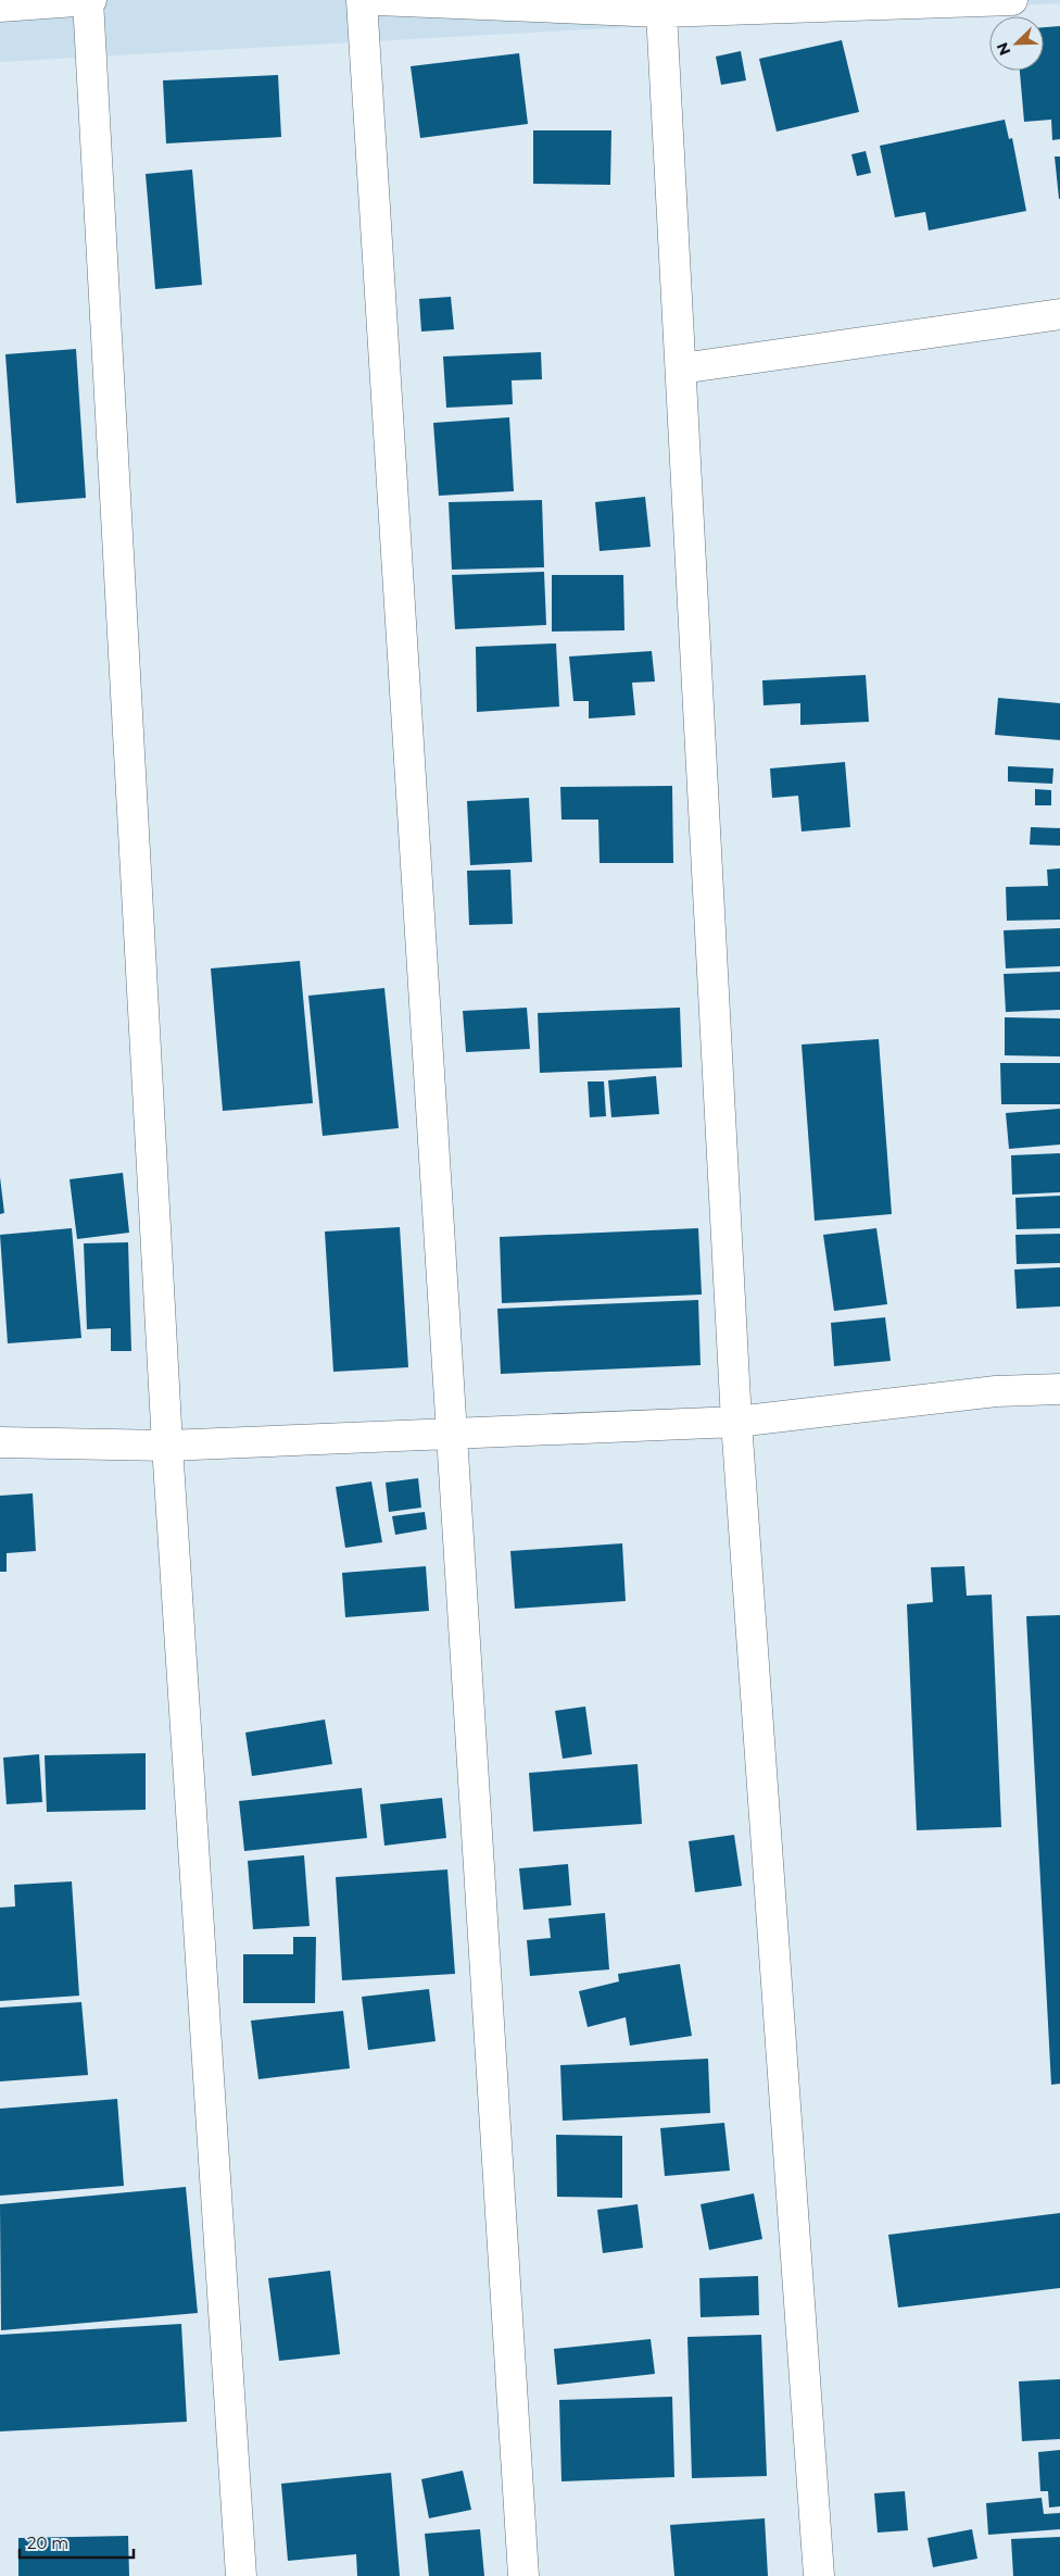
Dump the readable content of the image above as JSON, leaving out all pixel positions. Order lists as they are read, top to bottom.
{
  "scale_bar": "20 m",
  "north": "bottom left"
}
